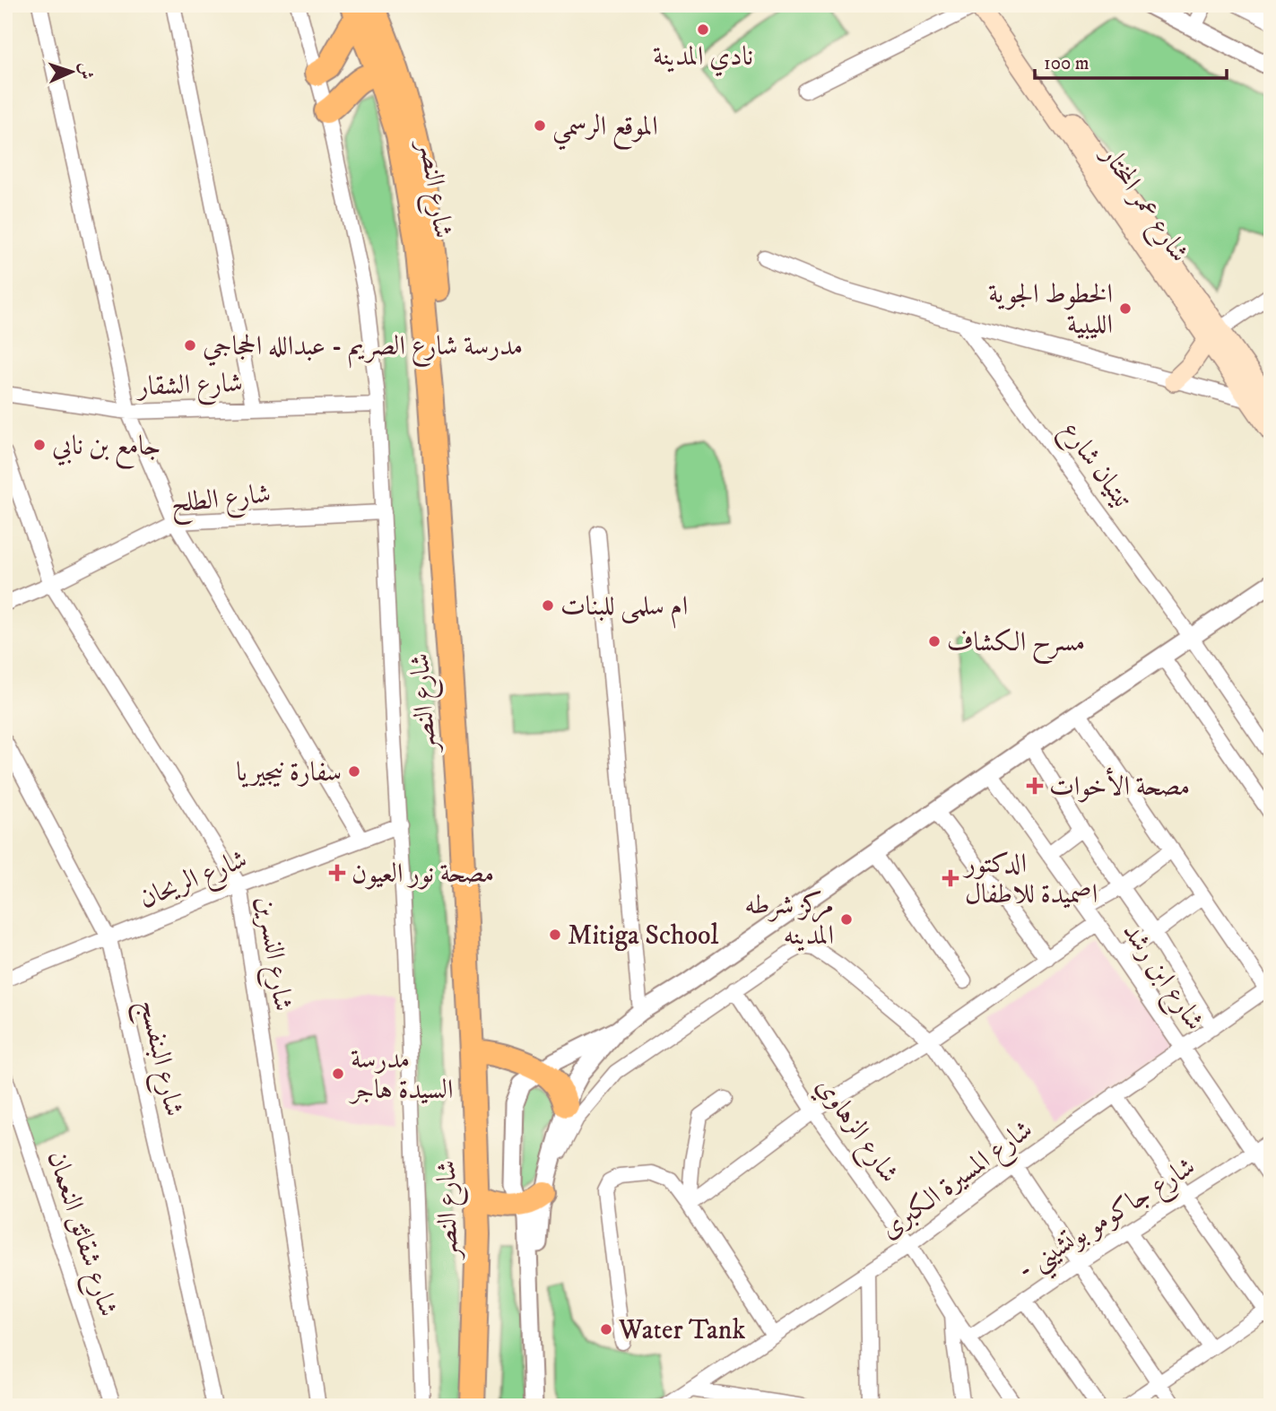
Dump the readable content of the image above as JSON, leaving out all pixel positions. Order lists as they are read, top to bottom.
{
  "streets": {
    "highway": ["شارع النصر"],
    "main road": ["شارع عمر المختار"],
    "street": [
      "شارع الشقار",
      "تيتيان شارع",
      "شارع الطلح",
      "شارع الريحان",
      "شارع النسرين",
      "شارع ابن رشد",
      "شارع البنفسج",
      "شارع الزهاوي",
      "شارع المسيرة الكبرى",
      "- شارع جاكومو بوتشيني",
      "شارع شقائق النعمان"
    ]
  },
  "crossings": [
    ["شارع الطلح", "شارع النسرين"],
    ["شارع الريحان", "شارع النسرين"],
    ["شارع الريحان", "شارع البنفسج"],
    ["شارع ابن رشد", "شارع المسيرة الكبرى"],
    ["شارع ابن رشد", "- شارع جاكومو بوتشيني"],
    ["شارع الزهاوي", "شارع المسيرة الكبرى"]
  ],
  "places": {
    "other": [
      "نادي المدينة",
      "الموقع الرسمي",
      "الخطوط الجوية الليبية",
      "مدرسة شارع الصريم - عبدالله الحجاجي",
      "جامع بن نابي",
      "ام سلمى للبنات",
      "مسرح الكشاف",
      "سفارة نيجيريا",
      "مركز شرطه المدينه",
      "Mitiga School",
      "مدرسة السيدة هاجر",
      "Water Tank"
    ],
    "health": ["مصحة الأخوات", "مصحة نور العيون", "الدكتور اصميدة للاطفال"]
  },
  "scale_bar": "100 m",
  "north": "right"
}
